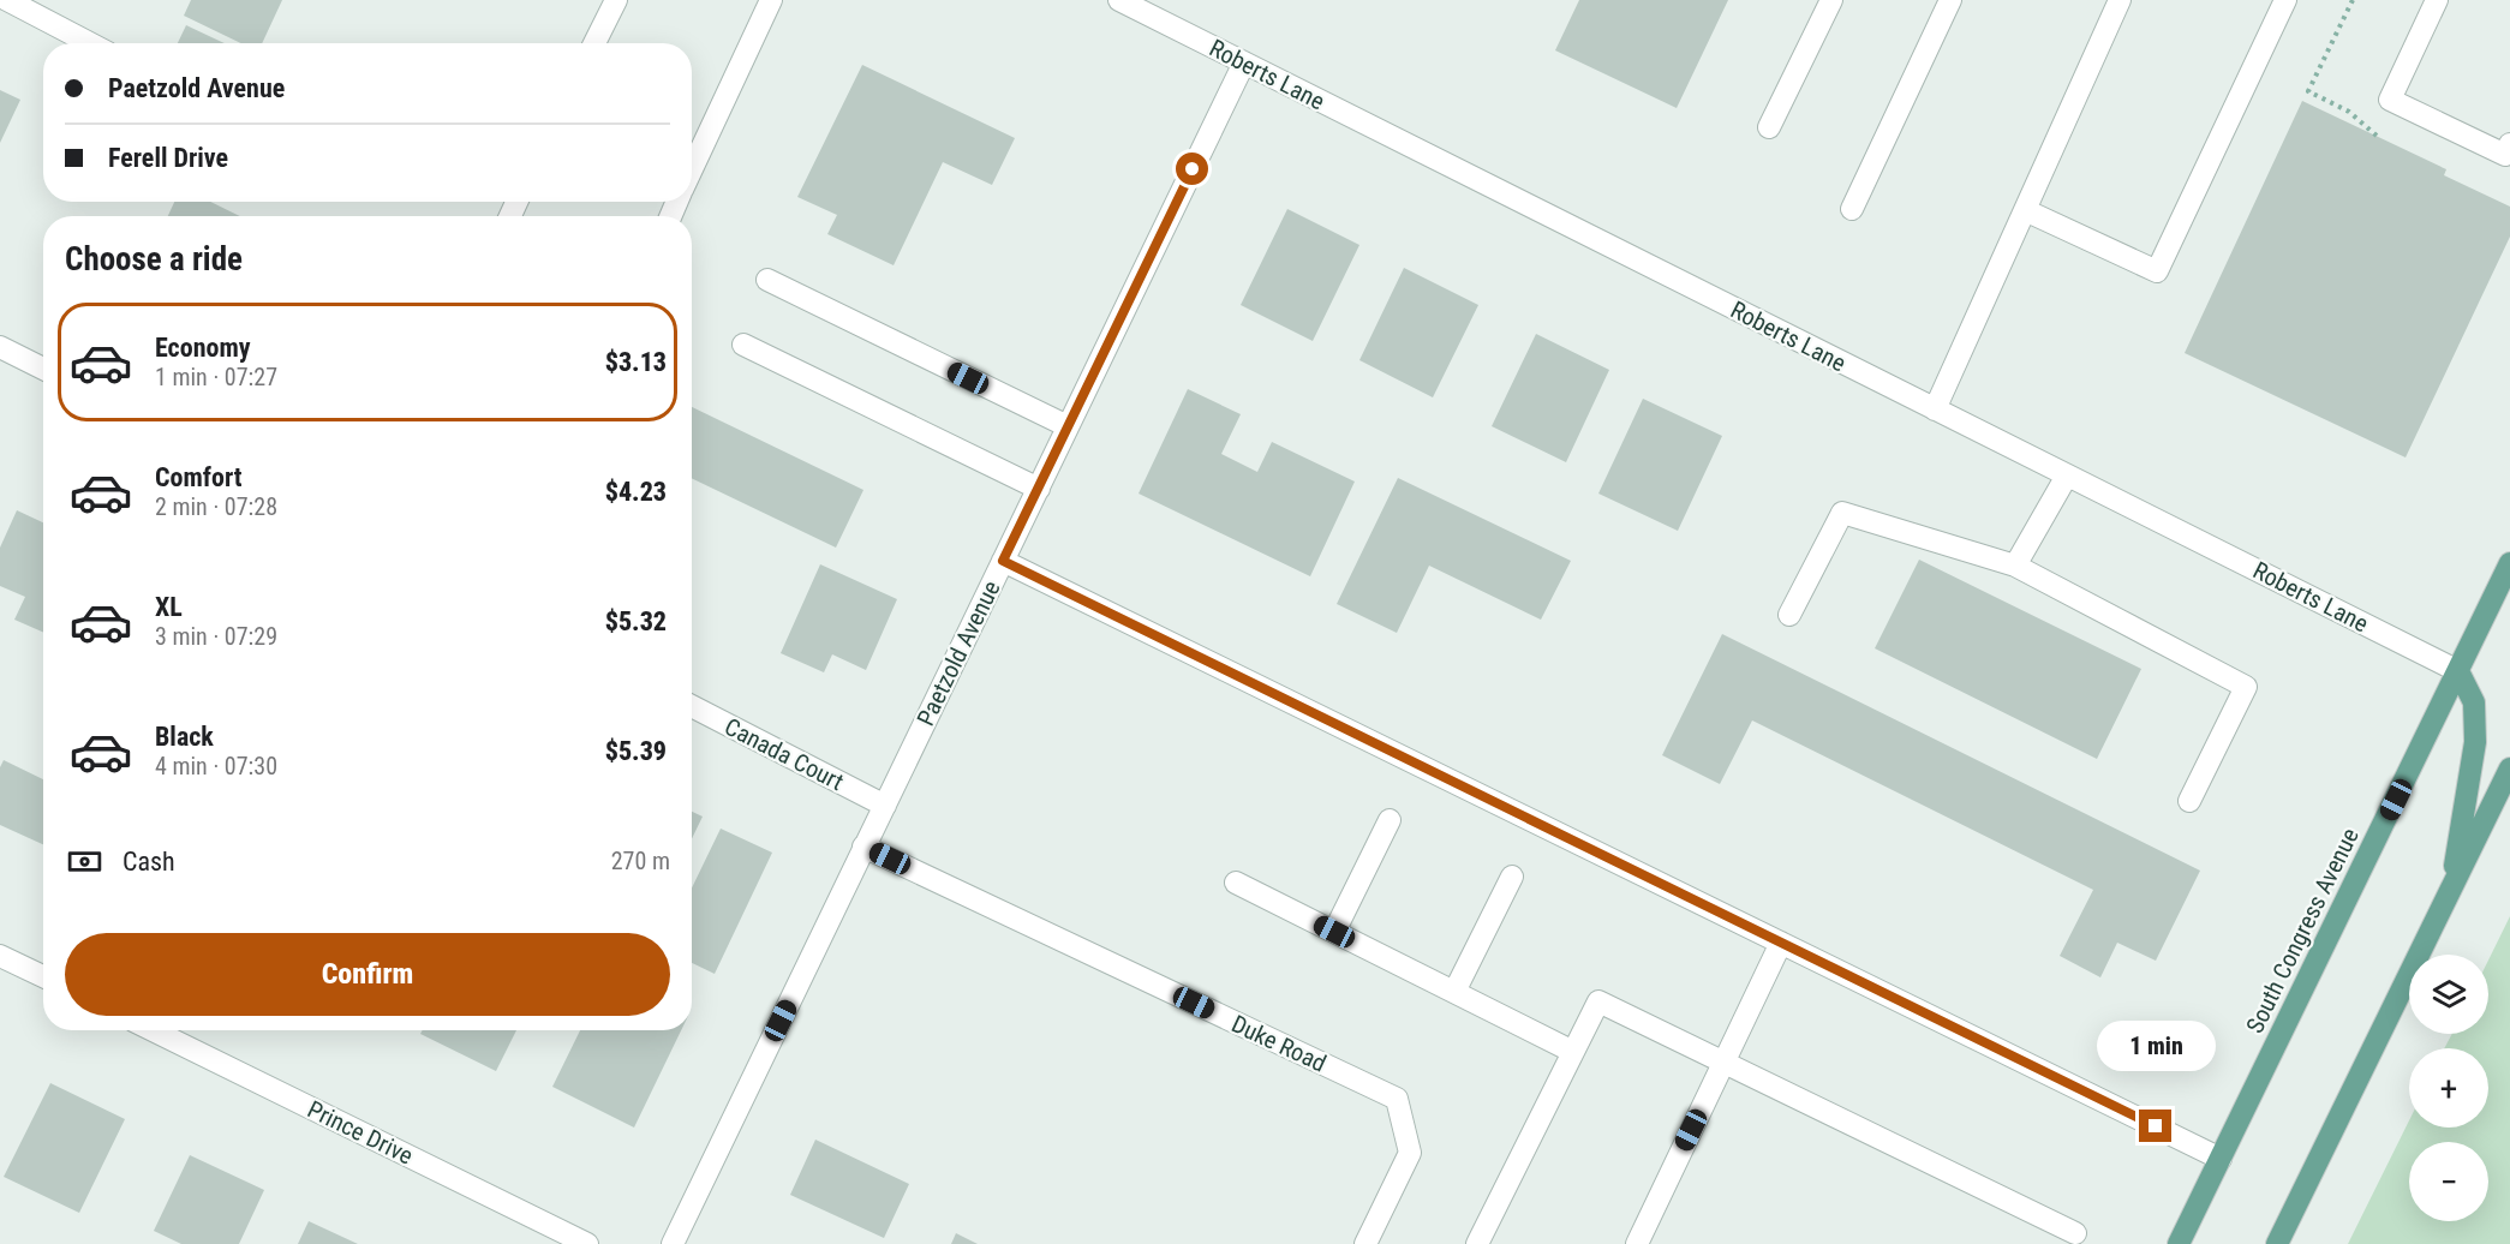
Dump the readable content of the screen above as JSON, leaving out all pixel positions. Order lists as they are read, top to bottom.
{
  "streets": {
    "main road": ["South Congress Avenue"],
    "street": [
      "Roberts Lane",
      "Paetzold Avenue",
      "Canada Court",
      "Duke Road",
      "Prince Drive"
    ]
  },
  "crossings": [
    ["Roberts Lane", "Paetzold Avenue"],
    ["Roberts Lane", "South Congress Avenue"],
    ["Paetzold Avenue", "Canada Court"],
    ["Paetzold Avenue", "Duke Road"]
  ],
  "page": {
    "banner": ["Paetzold Avenue", "Ferell Drive"],
    "heading": "Choose a ride",
    "list": [
      {
        "name": "Economy",
        "note": "1 min · 07:27",
        "value": "$3.13"
      },
      {
        "name": "Comfort",
        "note": "2 min · 07:28",
        "value": "$4.23"
      },
      {
        "name": "XL",
        "note": "3 min · 07:29",
        "value": "$5.32"
      },
      {
        "name": "Black",
        "note": "4 min · 07:30",
        "value": "$5.39"
      }
    ],
    "pay": ["Cash", "270 m"],
    "buttons": "Confirm",
    "map_buttons": ["+", "−"],
    "bubble": "1 min"
  }
}
